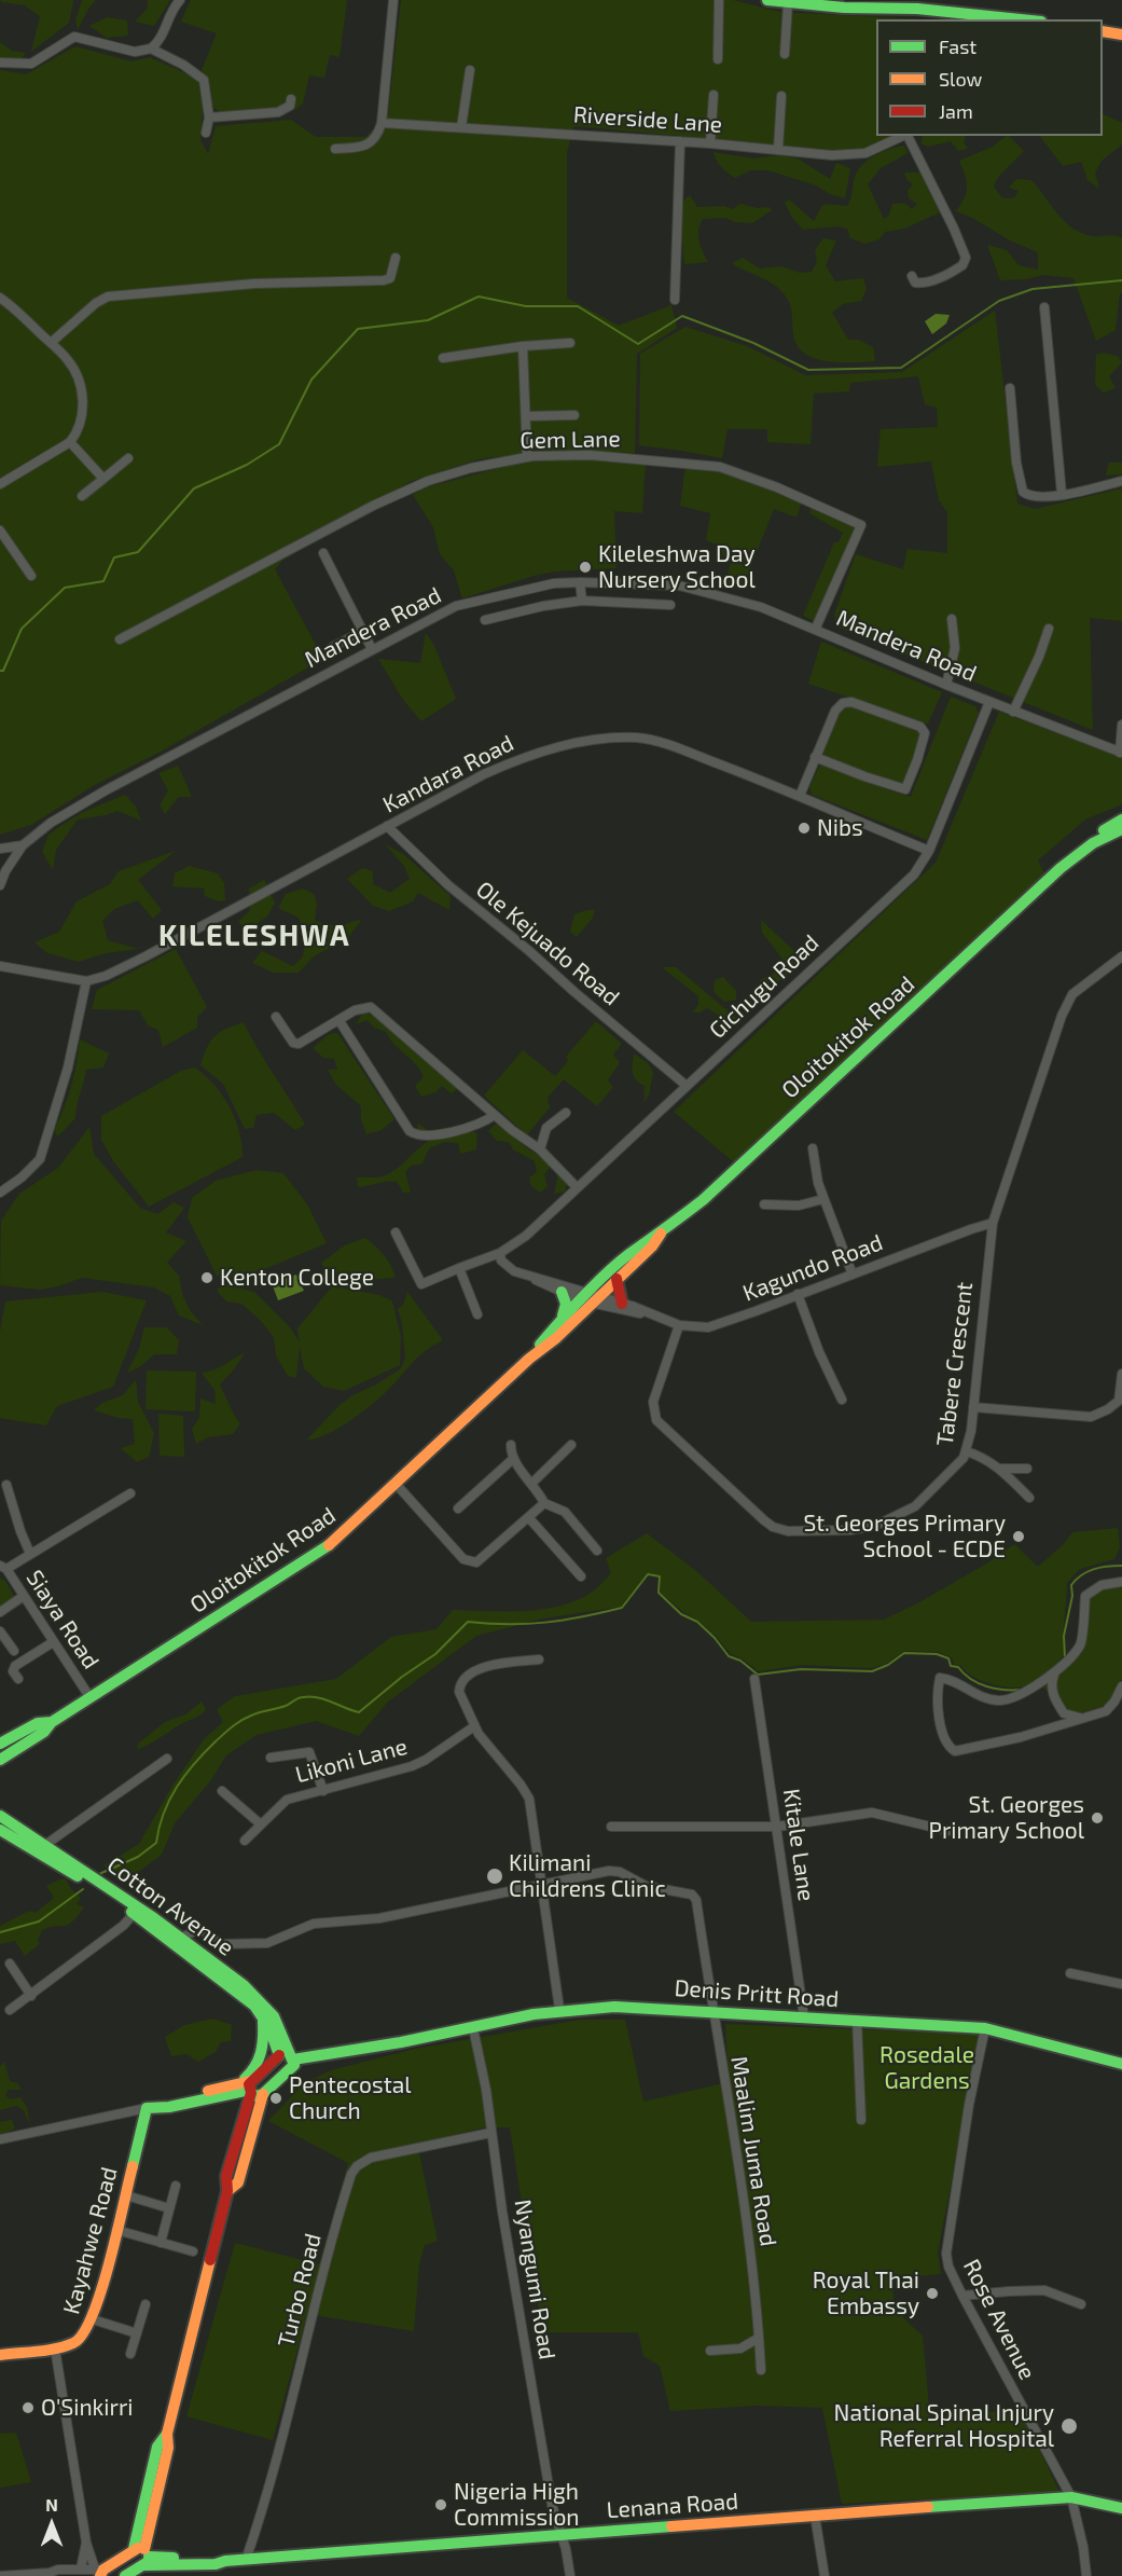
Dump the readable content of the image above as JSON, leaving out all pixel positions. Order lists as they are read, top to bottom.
{
  "streets": {
    "main road": [
      "Oloitokitok Road",
      "Cotton Avenue",
      "Denis Pritt Road",
      "Kayahwe Road",
      "Lenana Road"
    ],
    "street": [
      "Riverside Lane",
      "Gem Lane",
      "Mandera Road",
      "Kandara Road",
      "Ole Kejuado Road",
      "Gichugu Road",
      "Kagundo Road",
      "Tabere Crescent",
      "Siaya Road",
      "Likoni Lane",
      "Kitale Lane",
      "Maalim Juma Road",
      "Nyangumi Road",
      "Turbo Road",
      "Rose Avenue"
    ]
  },
  "crossings": [
    ["Gem Lane", "Mandera Road"],
    ["Mandera Road", "Gichugu Road"],
    ["Kandara Road", "Ole Kejuado Road"],
    ["Kandara Road", "Gichugu Road"],
    ["Ole Kejuado Road", "Gichugu Road"],
    ["Oloitokitok Road", "Kagundo Road"],
    ["Oloitokitok Road", "Siaya Road"],
    ["Kagundo Road", "Tabere Crescent"],
    ["Kitale Lane", "Denis Pritt Road"],
    ["Cotton Avenue", "Denis Pritt Road"],
    ["Denis Pritt Road", "Maalim Juma Road"],
    ["Denis Pritt Road", "Nyangumi Road"],
    ["Denis Pritt Road", "Rose Avenue"],
    ["Nyangumi Road", "Turbo Road"],
    ["Nyangumi Road", "Lenana Road"],
    ["Turbo Road", "Lenana Road"],
    ["Rose Avenue", "Lenana Road"]
  ],
  "districts": ["KILELESHWA"],
  "parks": ["Rosedale Gardens"],
  "places": [
    "Kileleshwa Day Nursery School",
    "Nibs",
    "Kenton College",
    "St. Georges Primary School - ECDE",
    "St. Georges Primary School",
    "Kilimani Childrens Clinic",
    "Pentecostal Church",
    "Royal Thai Embassy",
    "O'Sinkirri",
    "National Spinal Injury Referral Hospital",
    "Nigeria High Commission"
  ],
  "legend": ["Fast", "Slow", "Jam"],
  "north": "top"
}
